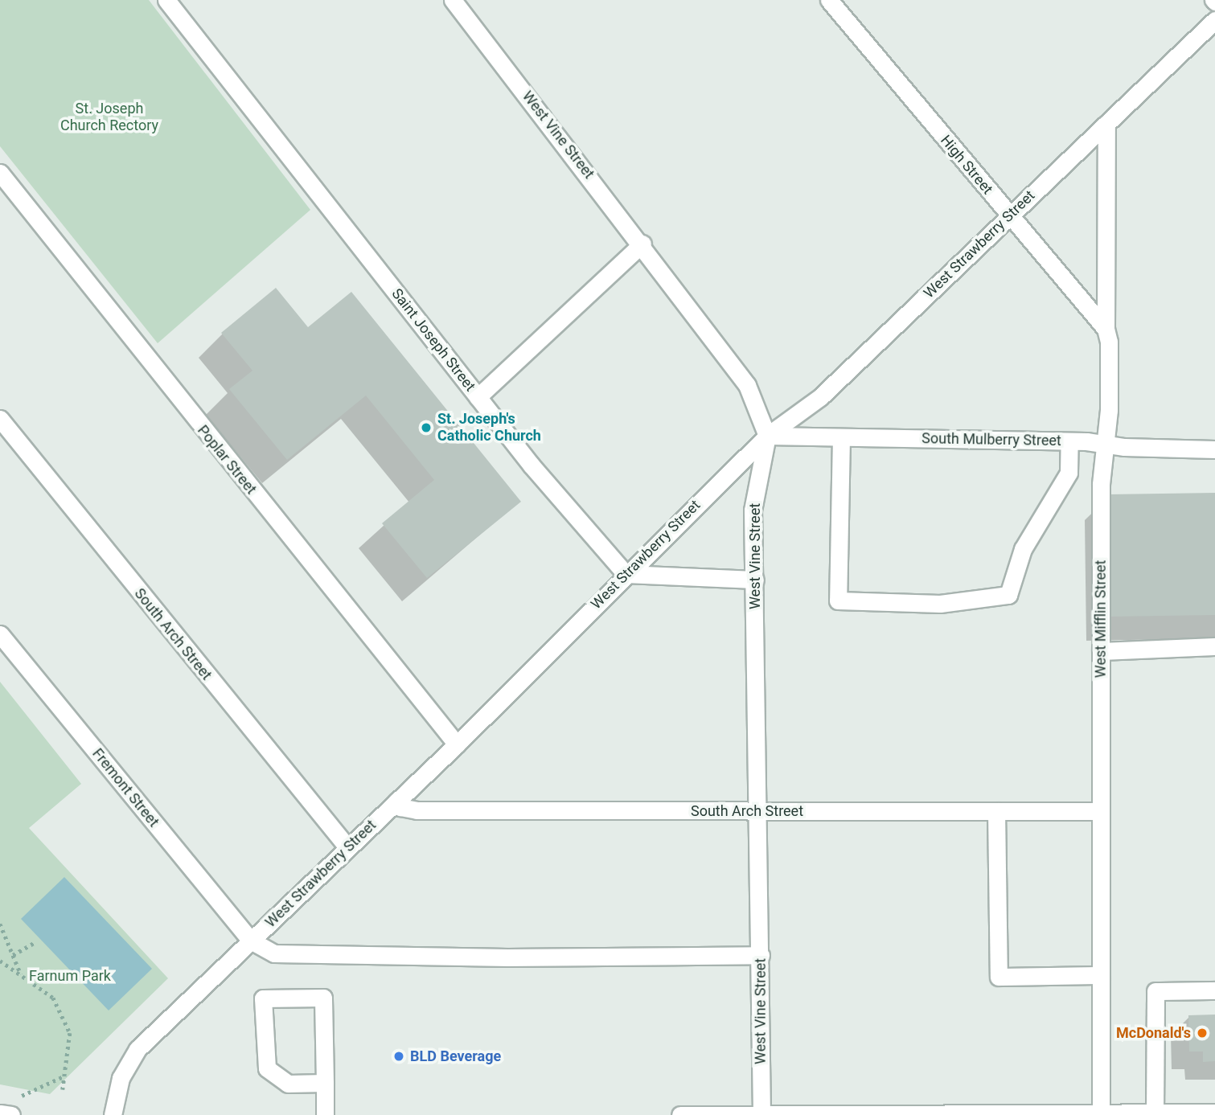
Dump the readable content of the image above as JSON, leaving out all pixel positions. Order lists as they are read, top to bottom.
{
  "streets": {
    "street": [
      "West Vine Street",
      "High Street",
      "West Strawberry Street",
      "Saint Joseph Street",
      "South Mulberry Street",
      "Poplar Street",
      "West Mifflin Street",
      "South Arch Street",
      "Fremont Street"
    ]
  },
  "crossings": [
    ["West Vine Street", "West Strawberry Street"],
    ["West Vine Street", "South Mulberry Street"],
    ["West Vine Street", "South Arch Street"],
    ["High Street", "West Strawberry Street"],
    ["High Street", "West Mifflin Street"],
    ["West Strawberry Street", "Saint Joseph Street"],
    ["West Strawberry Street", "South Mulberry Street"],
    ["West Strawberry Street", "Poplar Street"],
    ["West Strawberry Street", "West Mifflin Street"],
    ["West Strawberry Street", "South Arch Street"],
    ["West Strawberry Street", "Fremont Street"],
    ["South Mulberry Street", "West Mifflin Street"],
    ["West Mifflin Street", "South Arch Street"]
  ],
  "parks": ["St. Joseph Church Rectory", "Farnum Park"],
  "places": ["St. Joseph's Catholic Church", "McDonald's", "BLD Beverage"]
}
